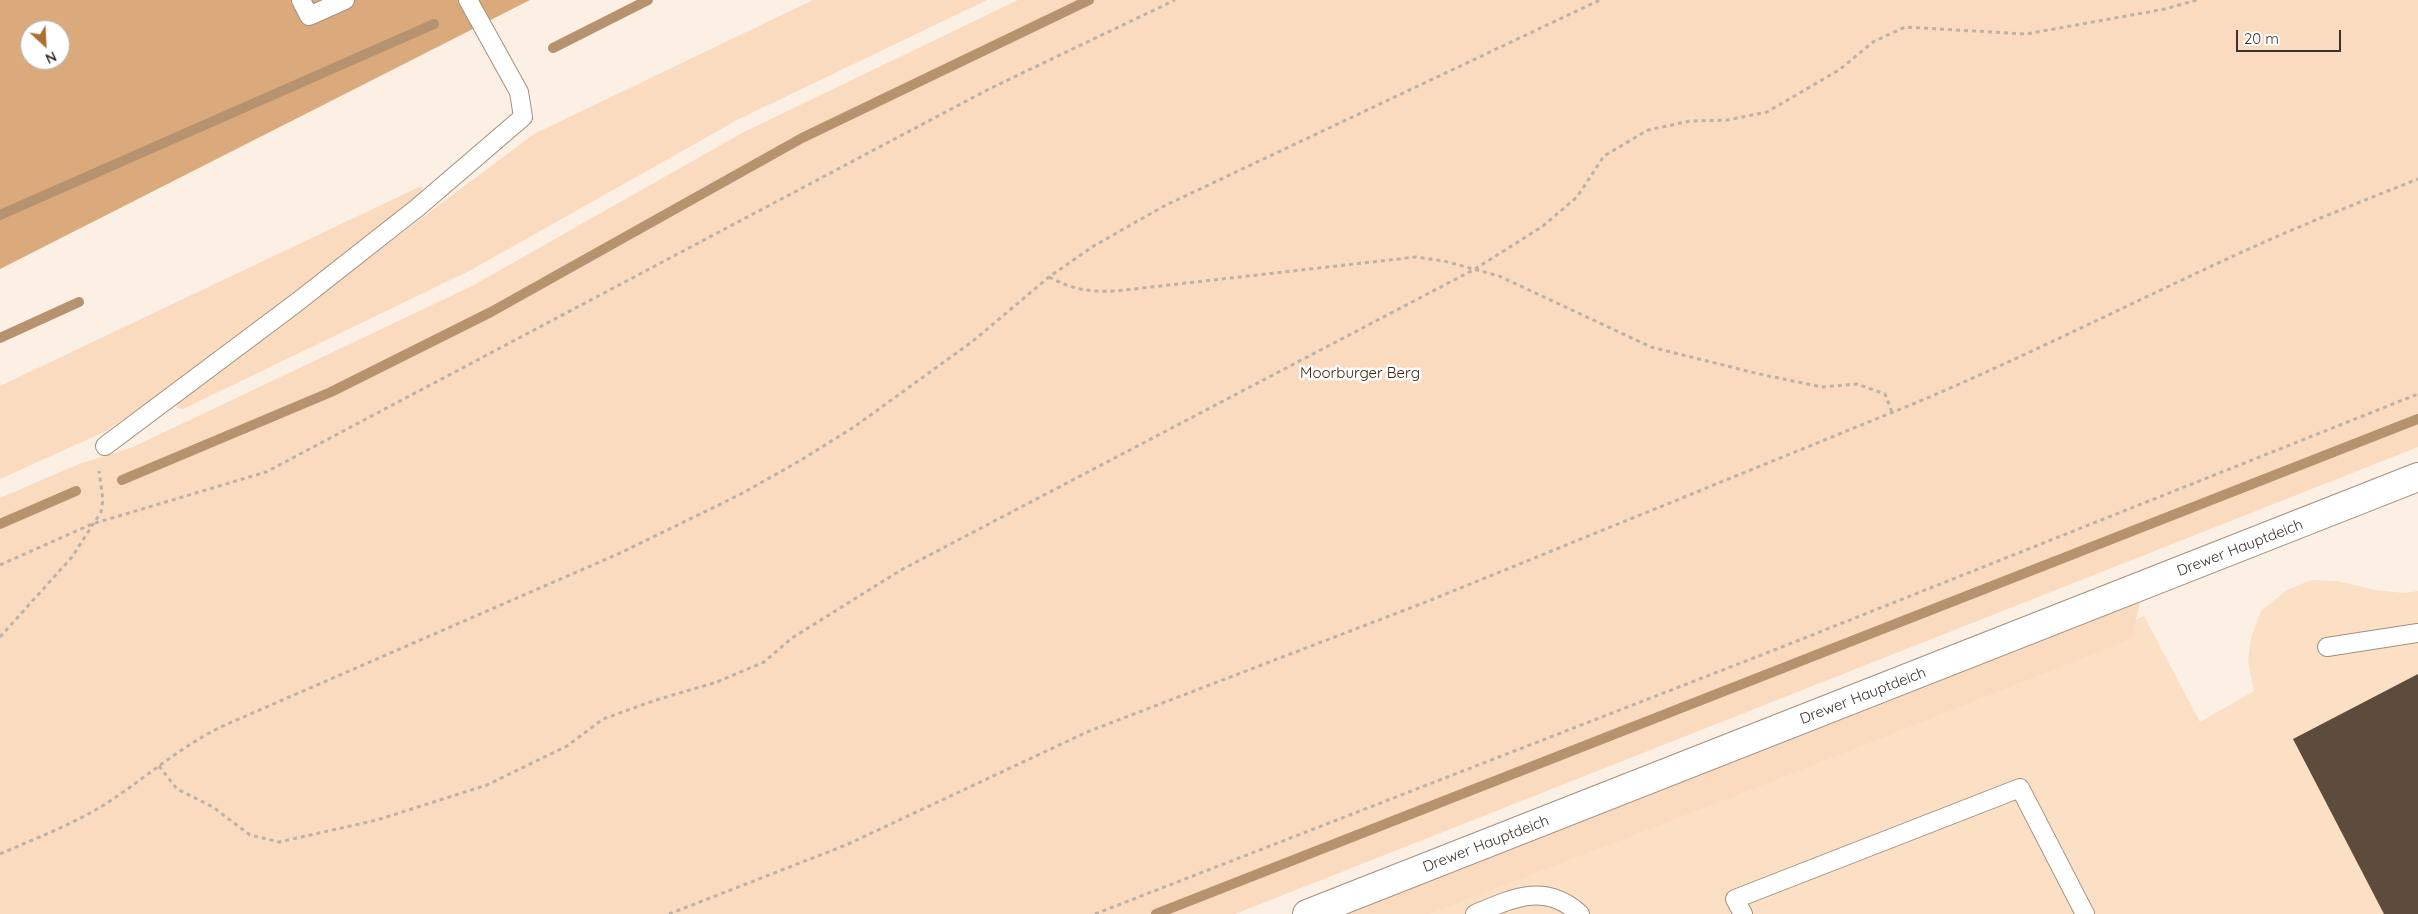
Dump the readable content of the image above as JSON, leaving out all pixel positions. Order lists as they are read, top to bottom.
{
  "streets": {
    "street": ["Drewer Hauptdeich"]
  },
  "parks": ["Moorburger Berg"],
  "scale_bar": "20 m",
  "north": "bottom right"
}
